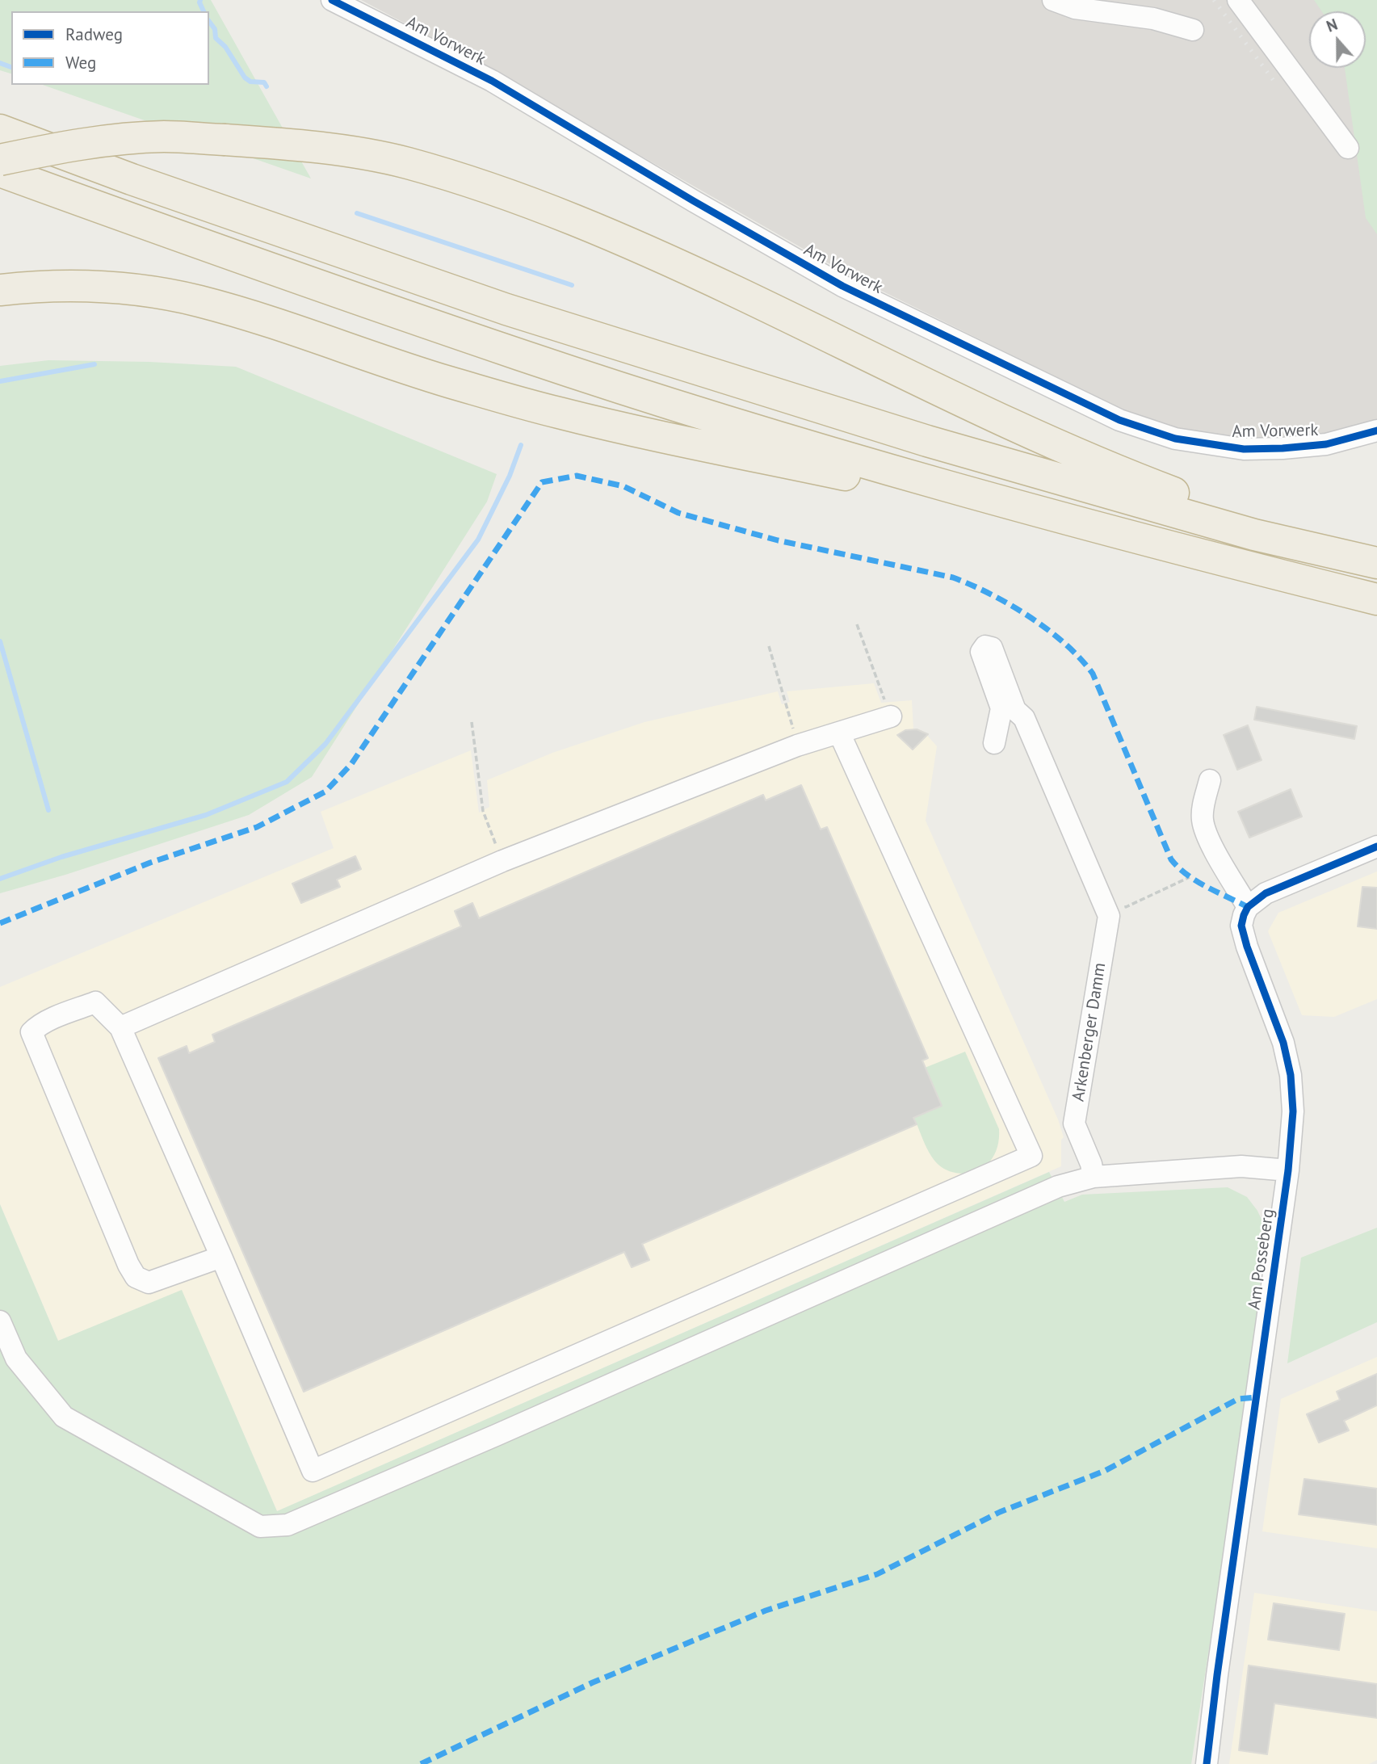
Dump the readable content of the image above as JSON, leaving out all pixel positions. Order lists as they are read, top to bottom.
{
  "streets": {
    "street": ["Am Vorwerk", "Arkenberger Damm", "Am Posseberg"]
  },
  "legend": ["Radweg", "Weg"],
  "north": "top"
}
